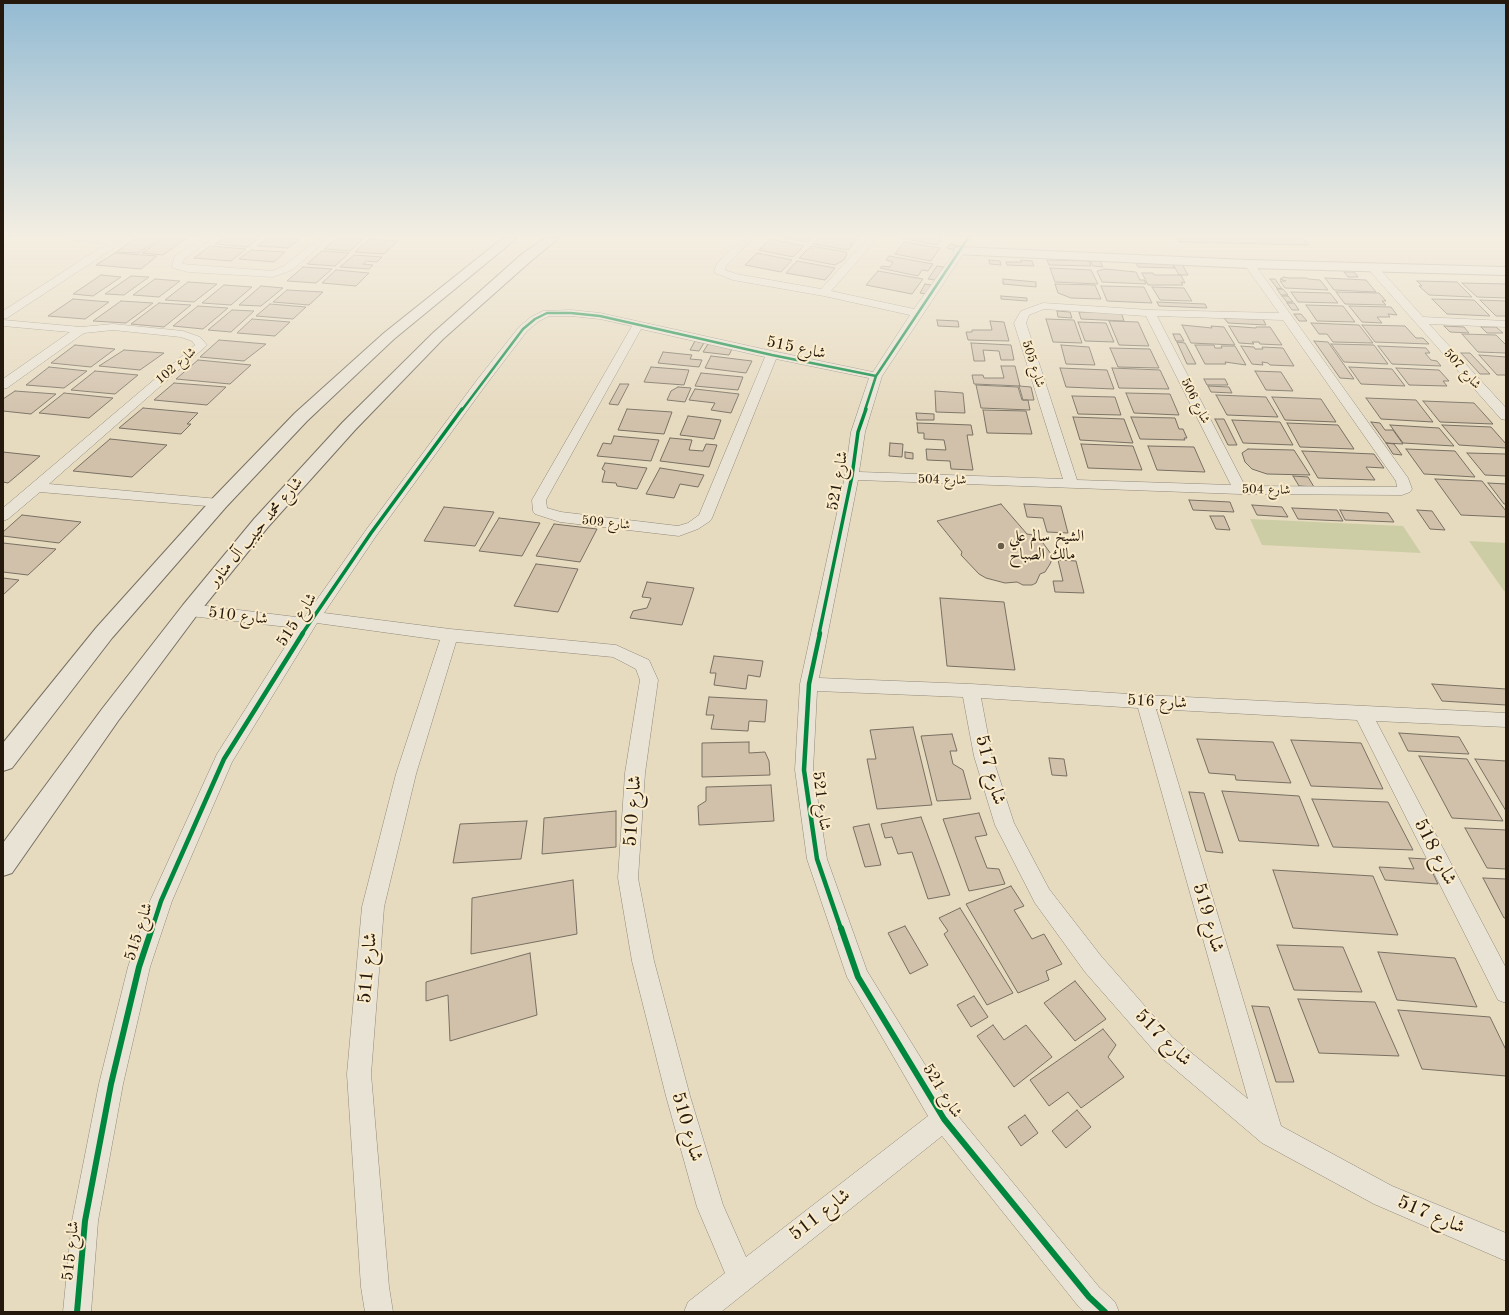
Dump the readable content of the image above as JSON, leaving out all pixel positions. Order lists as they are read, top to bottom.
{
  "streets": {
    "main road": ["شارع محمد حبيب آل مناور"],
    "street": [
      "شارع 515",
      "شارع 505",
      "شارع 102",
      "شارع 507",
      "شارع 506",
      "شارع 504",
      "شارع 521",
      "شارع 509",
      "شارع 510",
      "شارع 516",
      "شارع 517",
      "شارع 518",
      "شارع 519",
      "شارع 511"
    ]
  },
  "crossings": [
    ["شارع 515", "شارع 521"],
    ["شارع 515", "شارع 509"],
    ["شارع 515", "شارع 510"],
    ["شارع 505", "شارع 506"],
    ["شارع 505", "شارع 504"],
    ["شارع 506", "شارع 504"],
    ["شارع 504", "شارع 521"],
    ["شارع 521", "شارع 516"],
    ["شارع 521", "شارع 511"],
    ["شارع محمد حبيب آل مناور", "شارع 510"],
    ["شارع 510", "شارع 511"],
    ["شارع 516", "شارع 517"],
    ["شارع 516", "شارع 518"],
    ["شارع 516", "شارع 519"],
    ["شارع 517", "شارع 519"]
  ],
  "places": ["الشيخ سالم علي مالك الصباح"]
}
